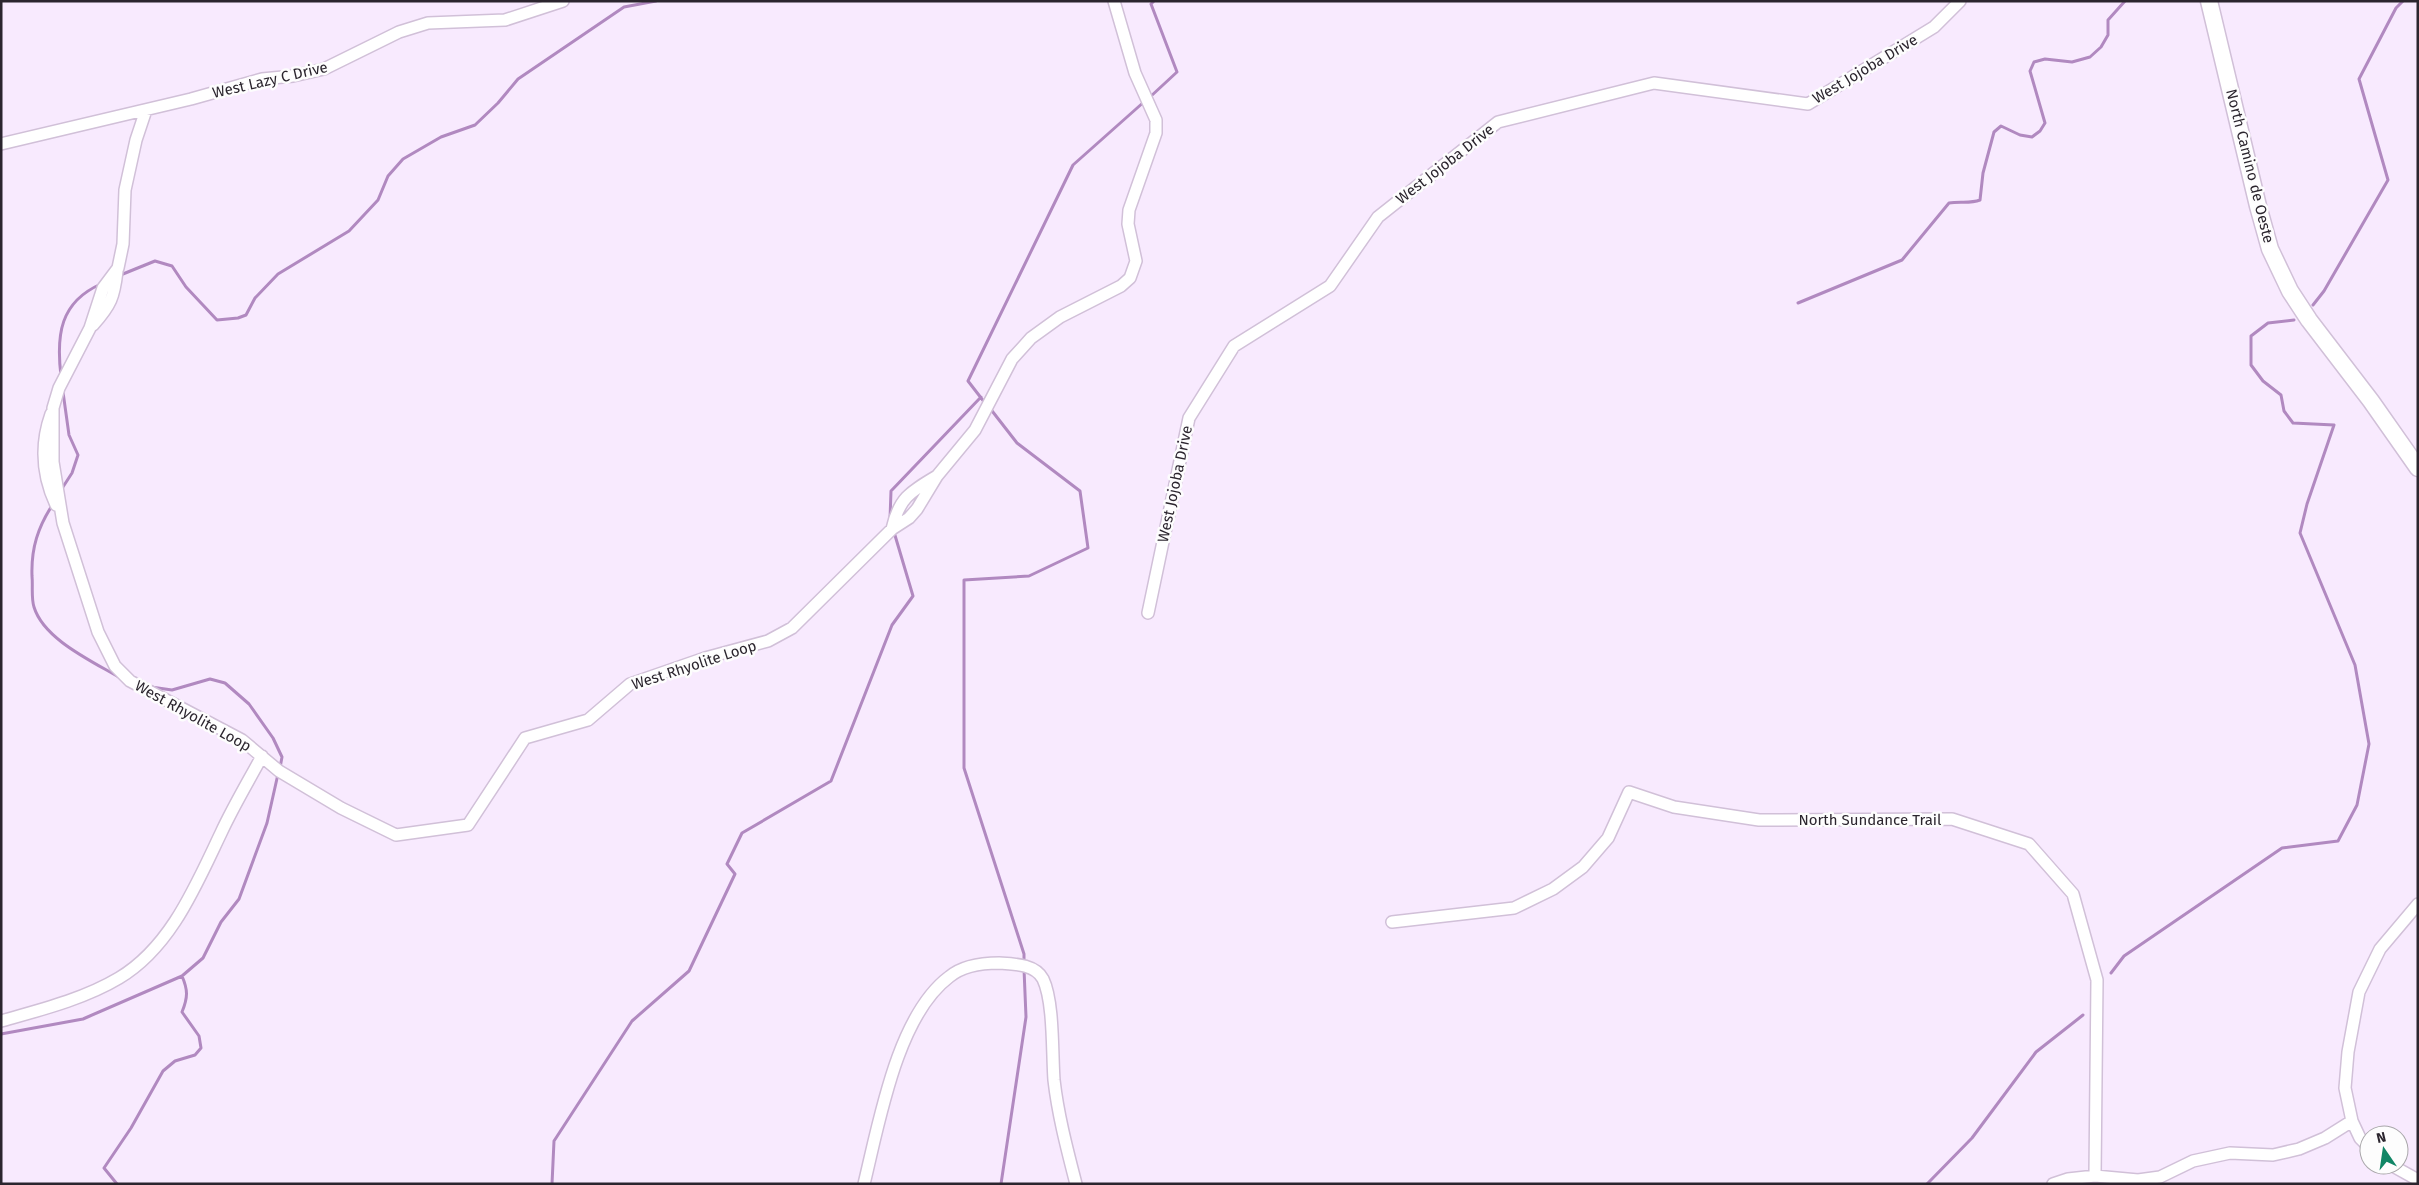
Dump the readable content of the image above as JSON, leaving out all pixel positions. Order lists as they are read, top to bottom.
{
  "streets": {
    "street": [
      "West Jojoba Drive",
      "West Lazy C Drive",
      "North Camino de Oeste",
      "West Rhyolite Loop",
      "North Sundance Trail"
    ]
  },
  "crossings": [
    ["West Lazy C Drive", "West Rhyolite Loop"]
  ],
  "north": "top"
}
